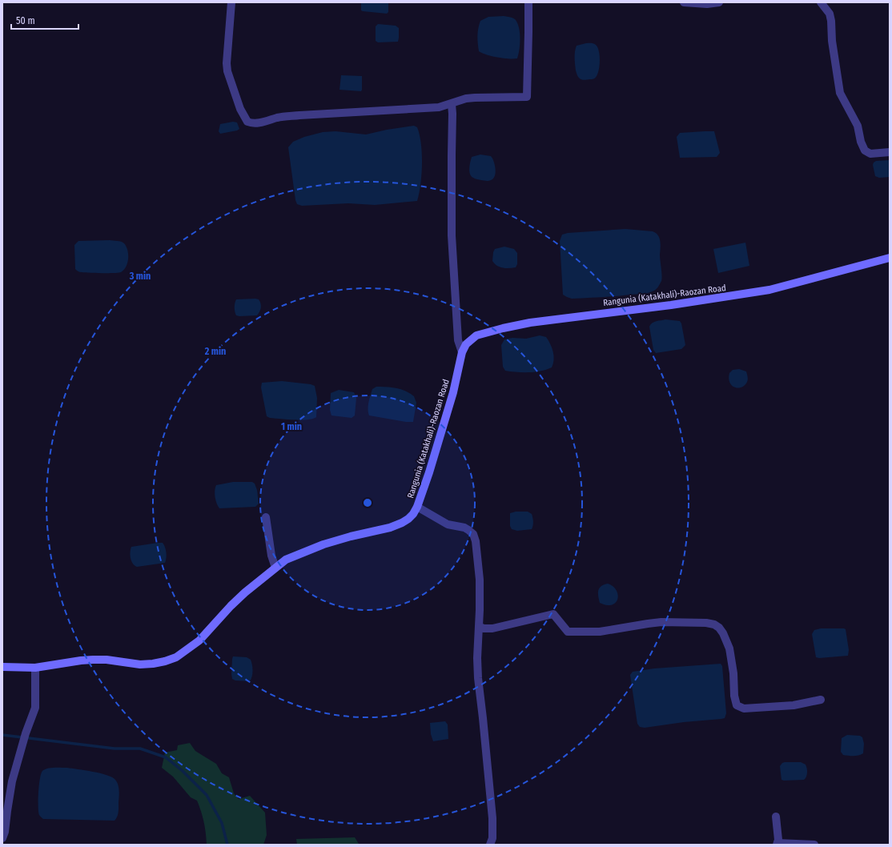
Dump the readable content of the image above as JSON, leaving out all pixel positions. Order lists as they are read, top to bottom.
{
  "streets": {
    "main road": ["Rangunia (Katakhali)-Raozan Road"]
  },
  "scale_bar": "50 m",
  "rings": ["3 min", "2 min", "1 min"]
}
